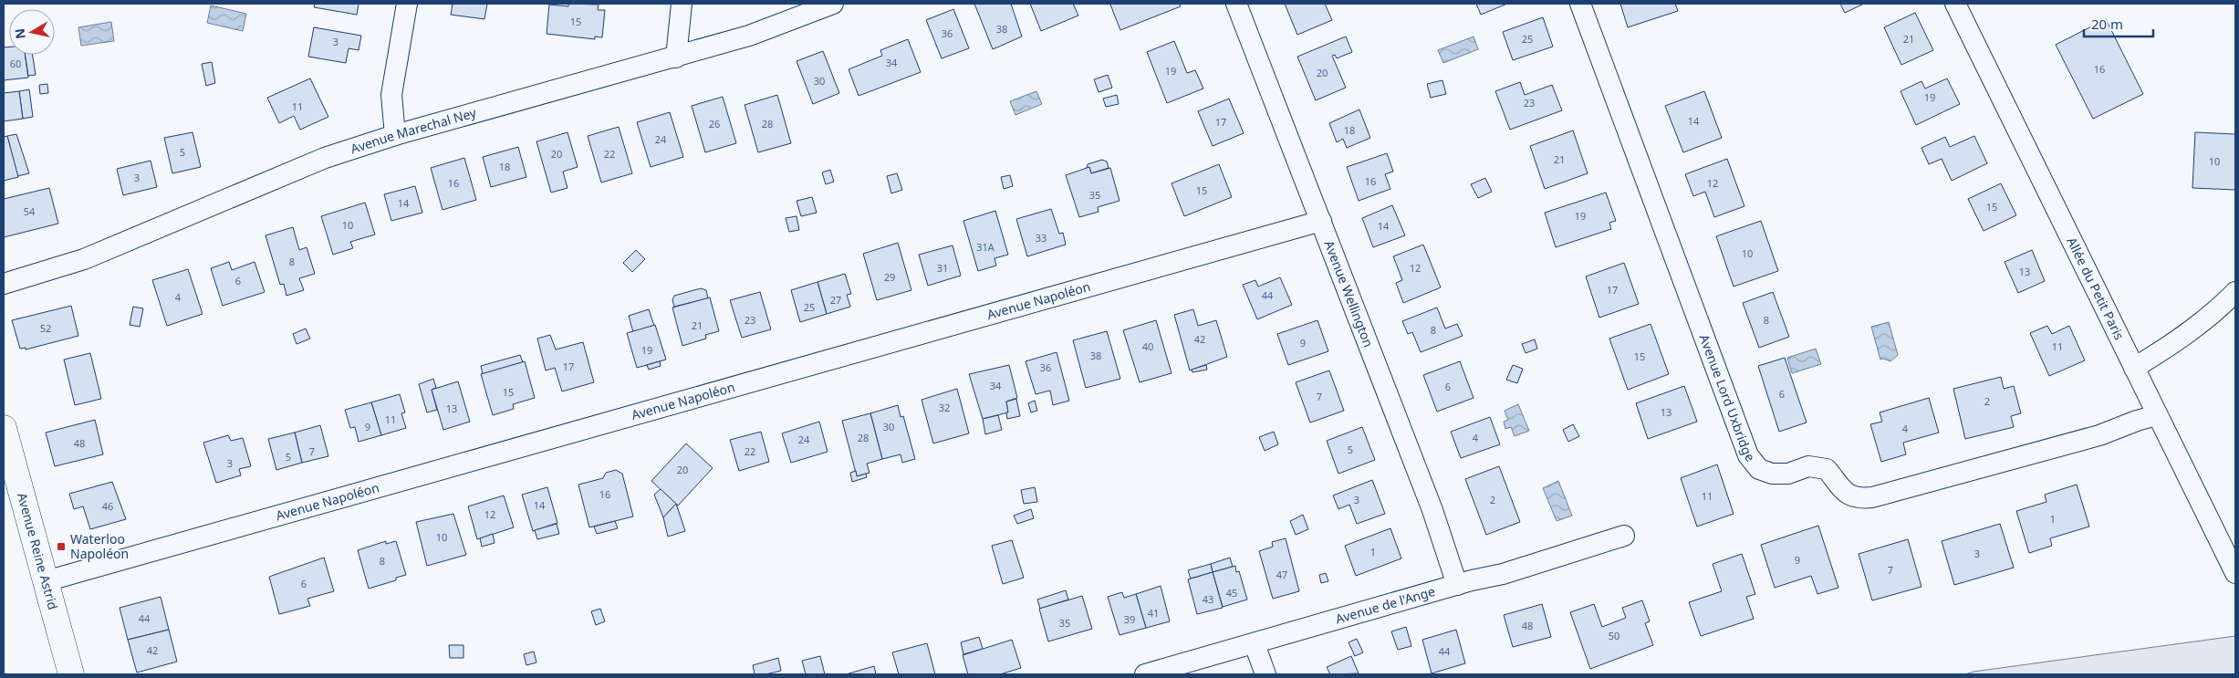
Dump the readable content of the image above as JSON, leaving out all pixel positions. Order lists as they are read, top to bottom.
{
  "streets": {
    "street": [
      "Avenue Marechal Ney",
      "Allée du Petit Paris",
      "Avenue Wellington",
      "Avenue Napoléon",
      "Avenue Lord Uxbridge",
      "Avenue Reine Astrid",
      "Avenue de l'Ange"
    ]
  },
  "crossings": [
    ["Allée du Petit Paris", "Avenue Lord Uxbridge"],
    ["Avenue Wellington", "Avenue Napoléon"],
    ["Avenue Wellington", "Avenue de l'Ange"],
    ["Avenue Napoléon", "Avenue Reine Astrid"]
  ],
  "places": {
    "transit": ["Waterloo Napoléon"]
  },
  "house_numbers": [
    "15",
    "38",
    "36",
    "25",
    "21",
    "3",
    "34",
    "60",
    "16",
    "19",
    "20",
    "30",
    "19",
    "23",
    "11",
    "14",
    "17",
    "26",
    "28",
    "18",
    "24",
    "5",
    "20",
    "22",
    "21",
    "10",
    "18",
    "3",
    "16",
    "16",
    "12",
    "15",
    "35",
    "14",
    "15",
    "54",
    "19",
    "10",
    "14",
    "33",
    "31A",
    "10",
    "8",
    "31",
    "12",
    "13",
    "29",
    "6",
    "17",
    "44",
    "4",
    "27",
    "25",
    "23",
    "8",
    "21",
    "52",
    "8",
    "42",
    "9",
    "40",
    "11",
    "19",
    "38",
    "15",
    "17",
    "36",
    "34",
    "6",
    "15",
    "6",
    "7",
    "2",
    "32",
    "13",
    "13",
    "11",
    "9",
    "30",
    "4",
    "28",
    "4",
    "24",
    "48",
    "5",
    "7",
    "22",
    "5",
    "3",
    "20",
    "16",
    "11",
    "3",
    "2",
    "14",
    "46",
    "12",
    "1",
    "10",
    "1",
    "3",
    "9",
    "8",
    "7",
    "47",
    "6",
    "45",
    "43",
    "41",
    "44",
    "39",
    "35",
    "48",
    "50",
    "42",
    "44"
  ],
  "scale_bar": "20 m",
  "north": "left"
}
